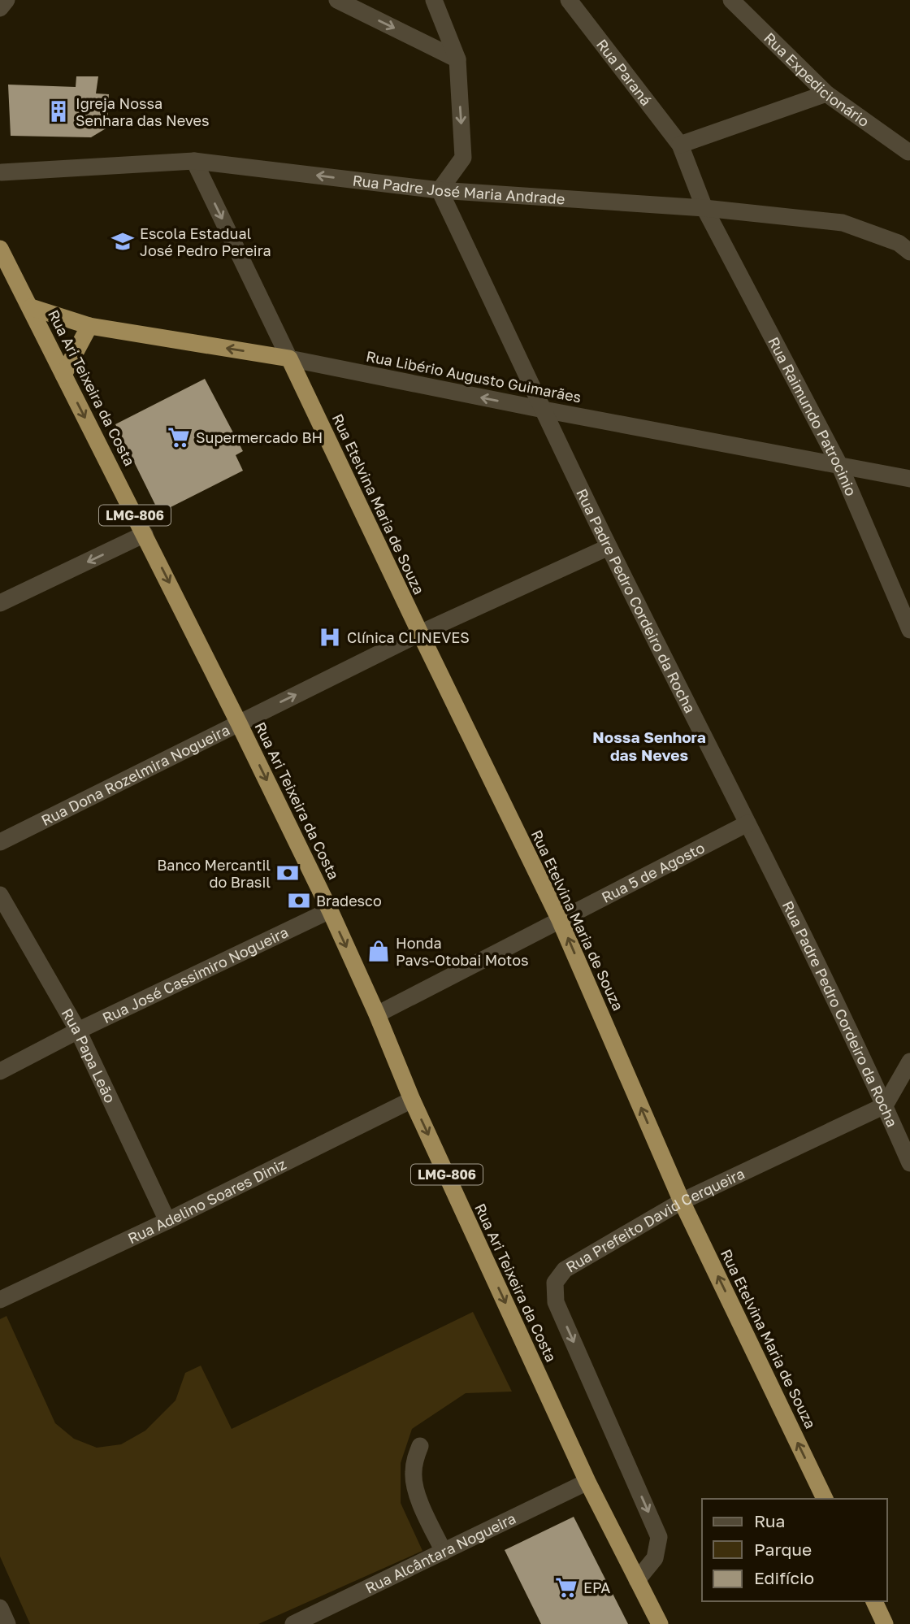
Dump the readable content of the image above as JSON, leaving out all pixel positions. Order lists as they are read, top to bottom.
{
  "streets": {
    "highway": [
      "Rua Libério Augusto Guimarães",
      "Rua Ari Teixeira da Costa",
      "Rua Etelvina Maria de Souza",
      "LMG-806"
    ],
    "street": [
      "Rua Paraná",
      "Rua Expedicionário",
      "Rua Padre José Maria Andrade",
      "Rua Raimundo Patrocinio",
      "Rua Padre Pedro Cordeiro da Rocha",
      "Rua Dona Rozelmira Nogueira",
      "Rua 5 de Agosto",
      "Rua José Cassimiro Nogueira",
      "Rua Papa Leão",
      "Rua Adelino Soares Diniz",
      "Rua Prefeito David Cerqueira",
      "Rua Alcântara Nogueira"
    ]
  },
  "crossings": [
    ["Rua Paraná", "Rua Padre José Maria Andrade"],
    ["Rua Paraná", "Rua Raimundo Patrocinio"],
    ["Rua Padre José Maria Andrade", "Rua Raimundo Patrocinio"],
    ["Rua Padre José Maria Andrade", "Rua Padre Pedro Cordeiro da Rocha"],
    ["Rua Libério Augusto Guimarães", "Rua Ari Teixeira da Costa"],
    ["Rua Libério Augusto Guimarães", "Rua Raimundo Patrocinio"],
    ["Rua Libério Augusto Guimarães", "Rua Etelvina Maria de Souza"],
    ["Rua Libério Augusto Guimarães", "Rua Padre Pedro Cordeiro da Rocha"],
    ["Rua Ari Teixeira da Costa", "Rua Dona Rozelmira Nogueira"],
    ["Rua Ari Teixeira da Costa", "Rua 5 de Agosto"],
    ["Rua Ari Teixeira da Costa", "Rua José Cassimiro Nogueira"],
    ["Rua Ari Teixeira da Costa", "Rua Adelino Soares Diniz"],
    ["Rua Ari Teixeira da Costa", "Rua Prefeito David Cerqueira"],
    ["Rua Ari Teixeira da Costa", "Rua Alcântara Nogueira"],
    ["Rua Etelvina Maria de Souza", "Rua Dona Rozelmira Nogueira"],
    ["Rua Etelvina Maria de Souza", "Rua 5 de Agosto"],
    ["Rua Etelvina Maria de Souza", "Rua Prefeito David Cerqueira"],
    ["Rua Padre Pedro Cordeiro da Rocha", "Rua Dona Rozelmira Nogueira"],
    ["Rua Padre Pedro Cordeiro da Rocha", "Rua 5 de Agosto"],
    ["Rua Padre Pedro Cordeiro da Rocha", "Rua Prefeito David Cerqueira"],
    ["Rua José Cassimiro Nogueira", "Rua Papa Leão"],
    ["Rua Papa Leão", "Rua Adelino Soares Diniz"]
  ],
  "one_way": ["Rua Libério Augusto Guimarães", "Rua Ari Teixeira da Costa", "Rua Etelvina Maria de Souza"],
  "districts": ["Nossa Senhora das Neves"],
  "places": {
    "building": ["Igreja Nossa Senhara das Neves"],
    "school or university": ["Escola Estadual José Pedro Pereira"],
    "supermarket": ["Supermercado BH", "EPA"],
    "hospital": ["Clínica CLINEVES"],
    "bank": ["Banco Mercantil do Brasil", "Bradesco"],
    "shop": ["Honda Pavs-Otobai Motos"]
  },
  "legend": ["Rua", "Parque", "Edifício"]
}
